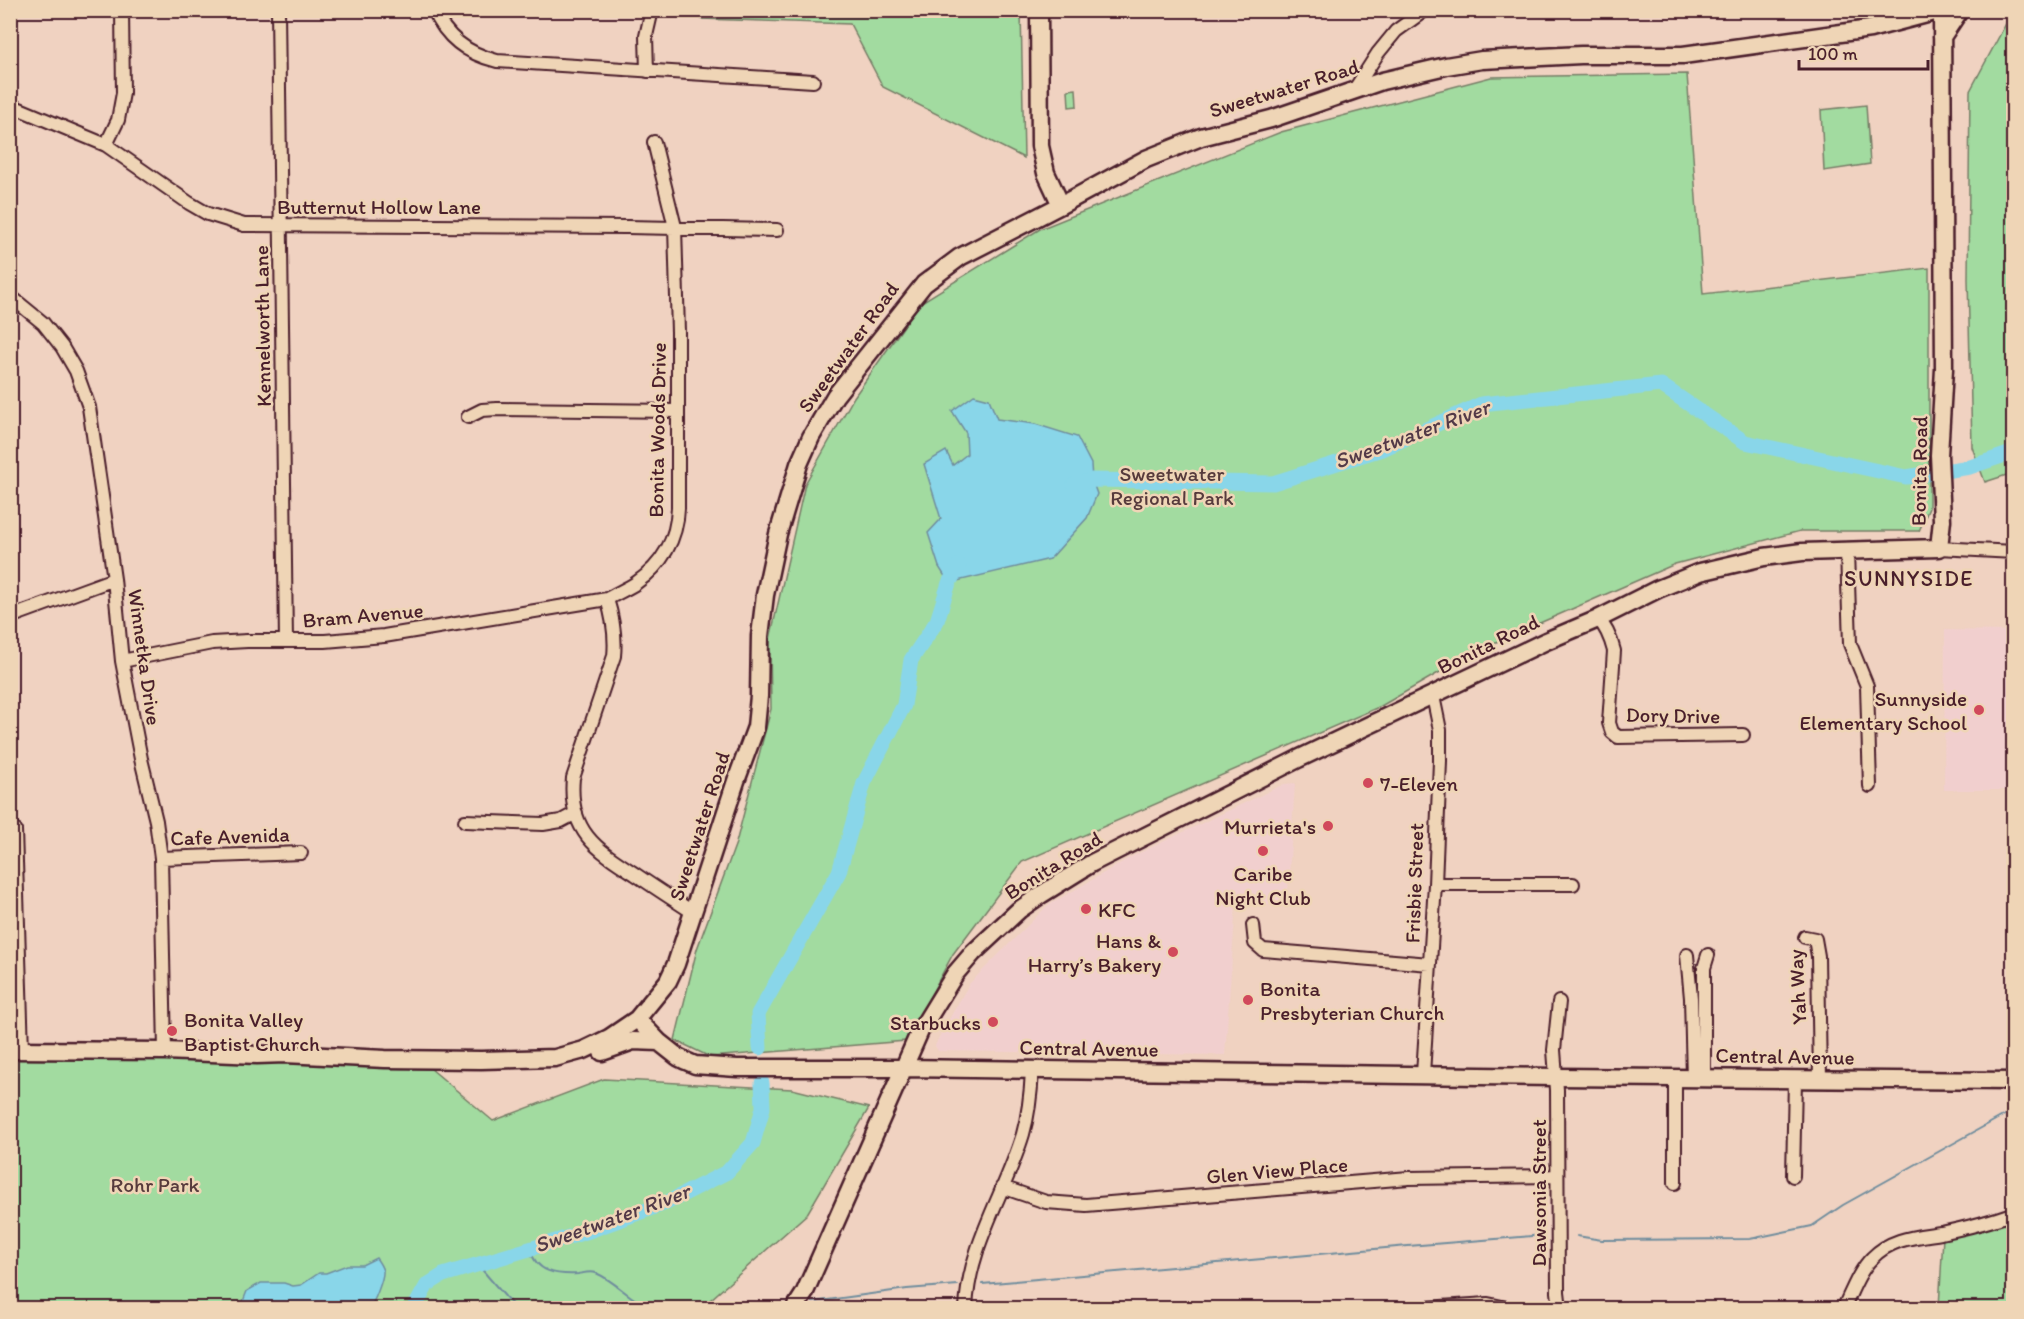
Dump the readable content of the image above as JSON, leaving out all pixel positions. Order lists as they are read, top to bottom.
{
  "streets": {
    "main road": ["Sweetwater Road", "Bonita Road", "Central Avenue"],
    "street": [
      "Butternut Hollow Lane",
      "Kennelworth Lane",
      "Bonita Woods Drive",
      "Bram Avenue",
      "Winnetka Drive",
      "Dory Drive",
      "Cafe Avenida",
      "Frisbie Street",
      "Yah Way",
      "Glen View Place",
      "Dawsonia Street"
    ]
  },
  "crossings": [
    ["Sweetwater Road", "Bonita Road"],
    ["Sweetwater Road", "Winnetka Drive"],
    ["Sweetwater Road", "Central Avenue"],
    ["Butternut Hollow Lane", "Kennelworth Lane"],
    ["Butternut Hollow Lane", "Bonita Woods Drive"],
    ["Kennelworth Lane", "Bram Avenue"],
    ["Bonita Woods Drive", "Bram Avenue"],
    ["Bonita Road", "Dory Drive"],
    ["Bonita Road", "Frisbie Street"],
    ["Bonita Road", "Central Avenue"],
    ["Bram Avenue", "Winnetka Drive"],
    ["Winnetka Drive", "Cafe Avenida"],
    ["Frisbie Street", "Central Avenue"],
    ["Yah Way", "Central Avenue"],
    ["Central Avenue", "Dawsonia Street"],
    ["Glen View Place", "Dawsonia Street"]
  ],
  "districts": ["SUNNYSIDE"],
  "water": ["Sweetwater River"],
  "parks": ["Sweetwater Regional Park", "Rohr Park"],
  "places": [
    "Sunnyside Elementary School",
    "7-Eleven",
    "Murrieta's",
    "Caribe Night Club",
    "KFC",
    "Hans & Harry’s Bakery",
    "Bonita Presbyterian Church",
    "Starbucks",
    "Bonita Valley Baptist Church"
  ],
  "scale_bar": "100 m"
}
